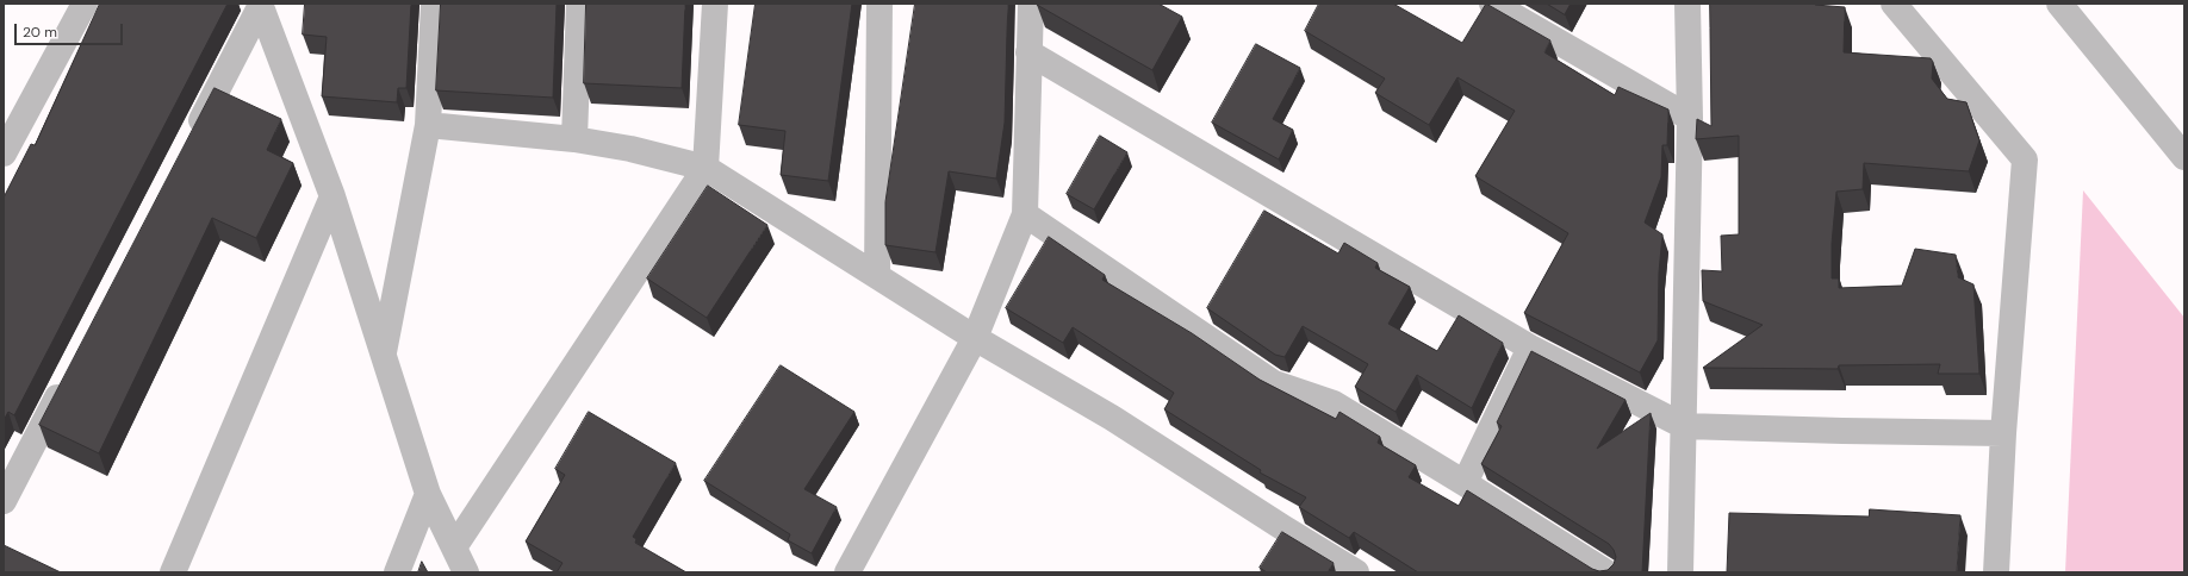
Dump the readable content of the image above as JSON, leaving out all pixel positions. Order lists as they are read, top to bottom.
{
  "scale_bar": "20 m"
}
